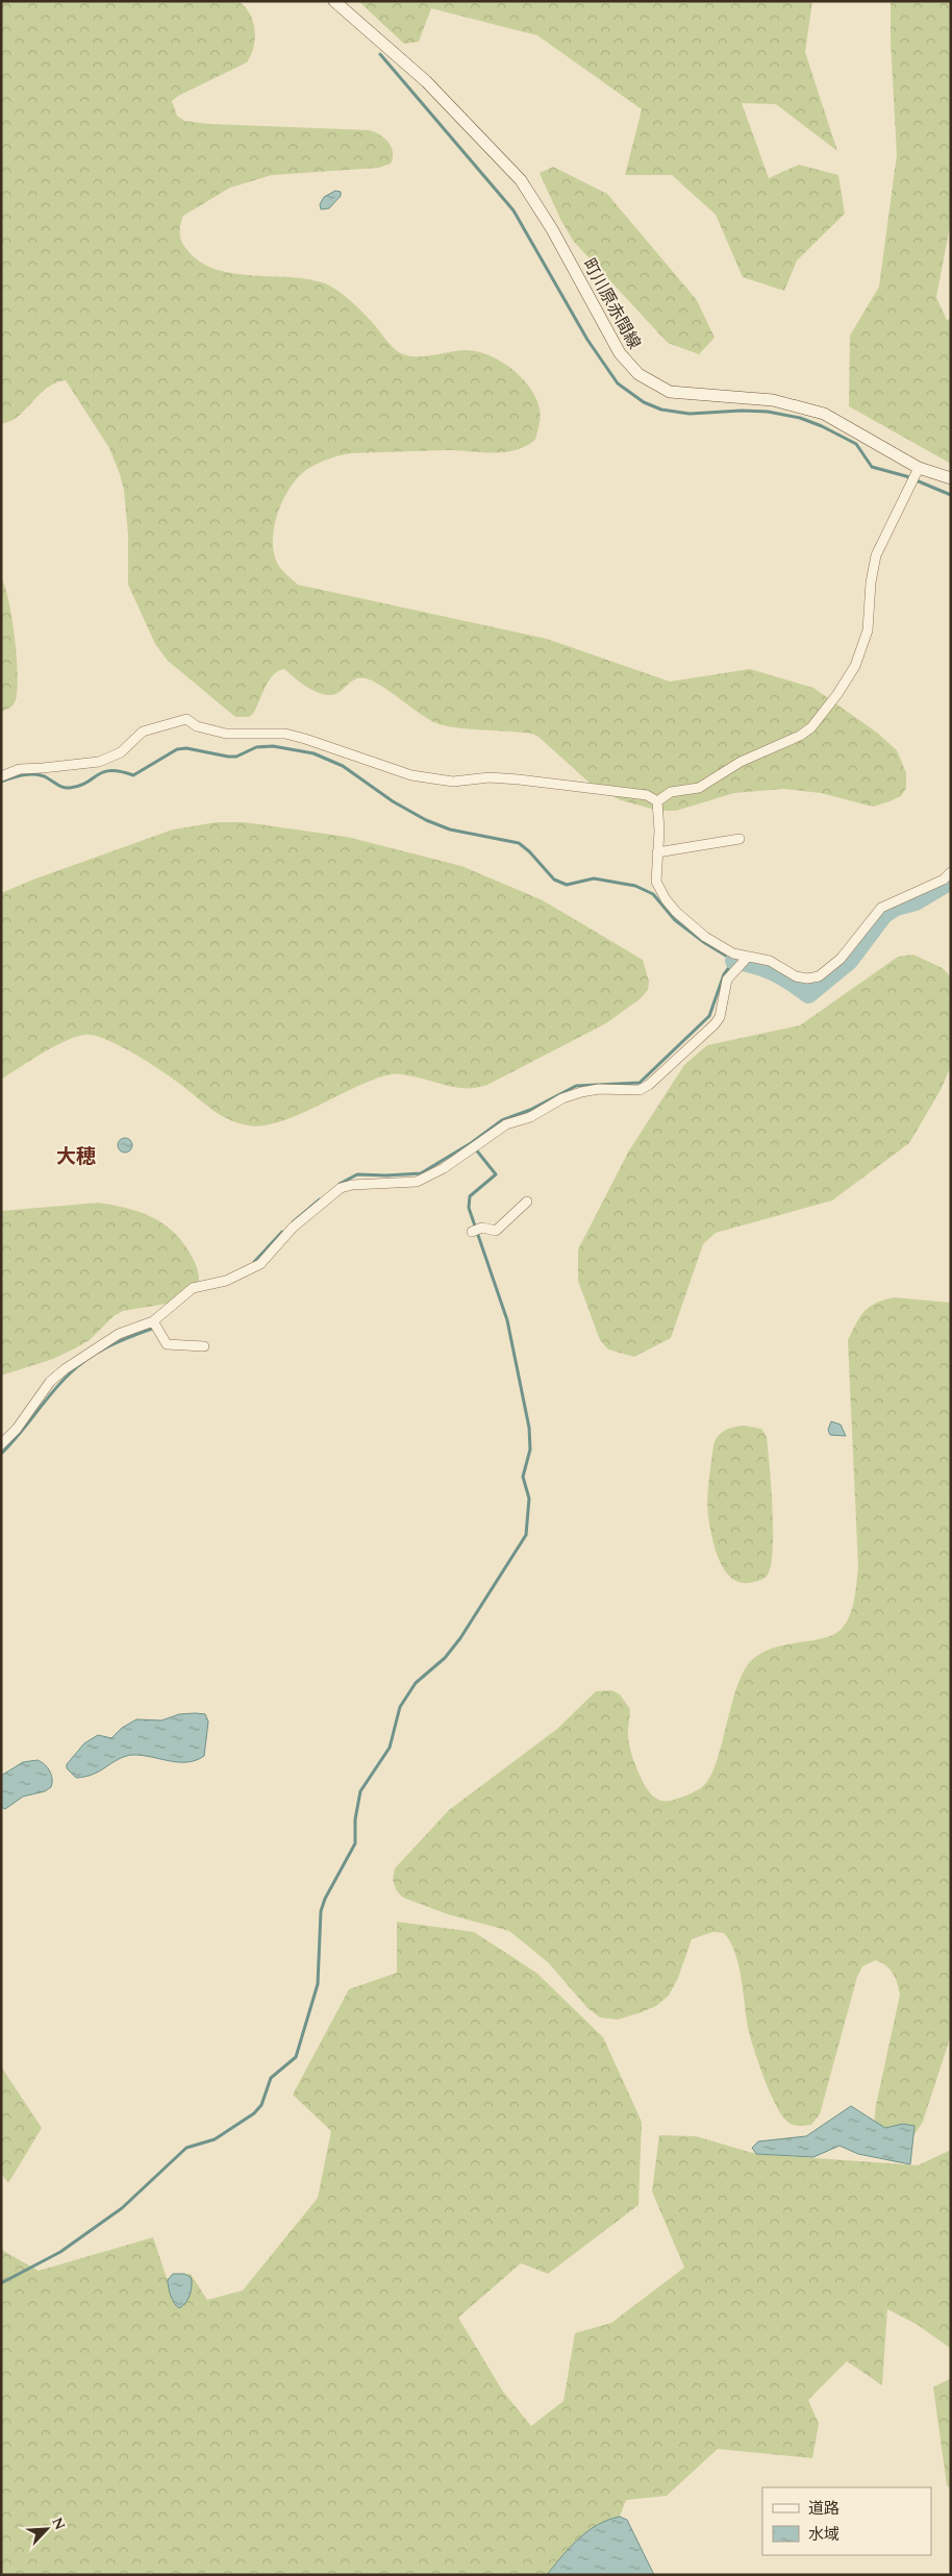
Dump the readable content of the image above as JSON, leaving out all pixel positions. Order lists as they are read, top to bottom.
{
  "streets": {
    "main road": ["町川原赤間線"]
  },
  "districts": ["大穂"],
  "legend": ["道路", "水域"],
  "north": "top right"
}
